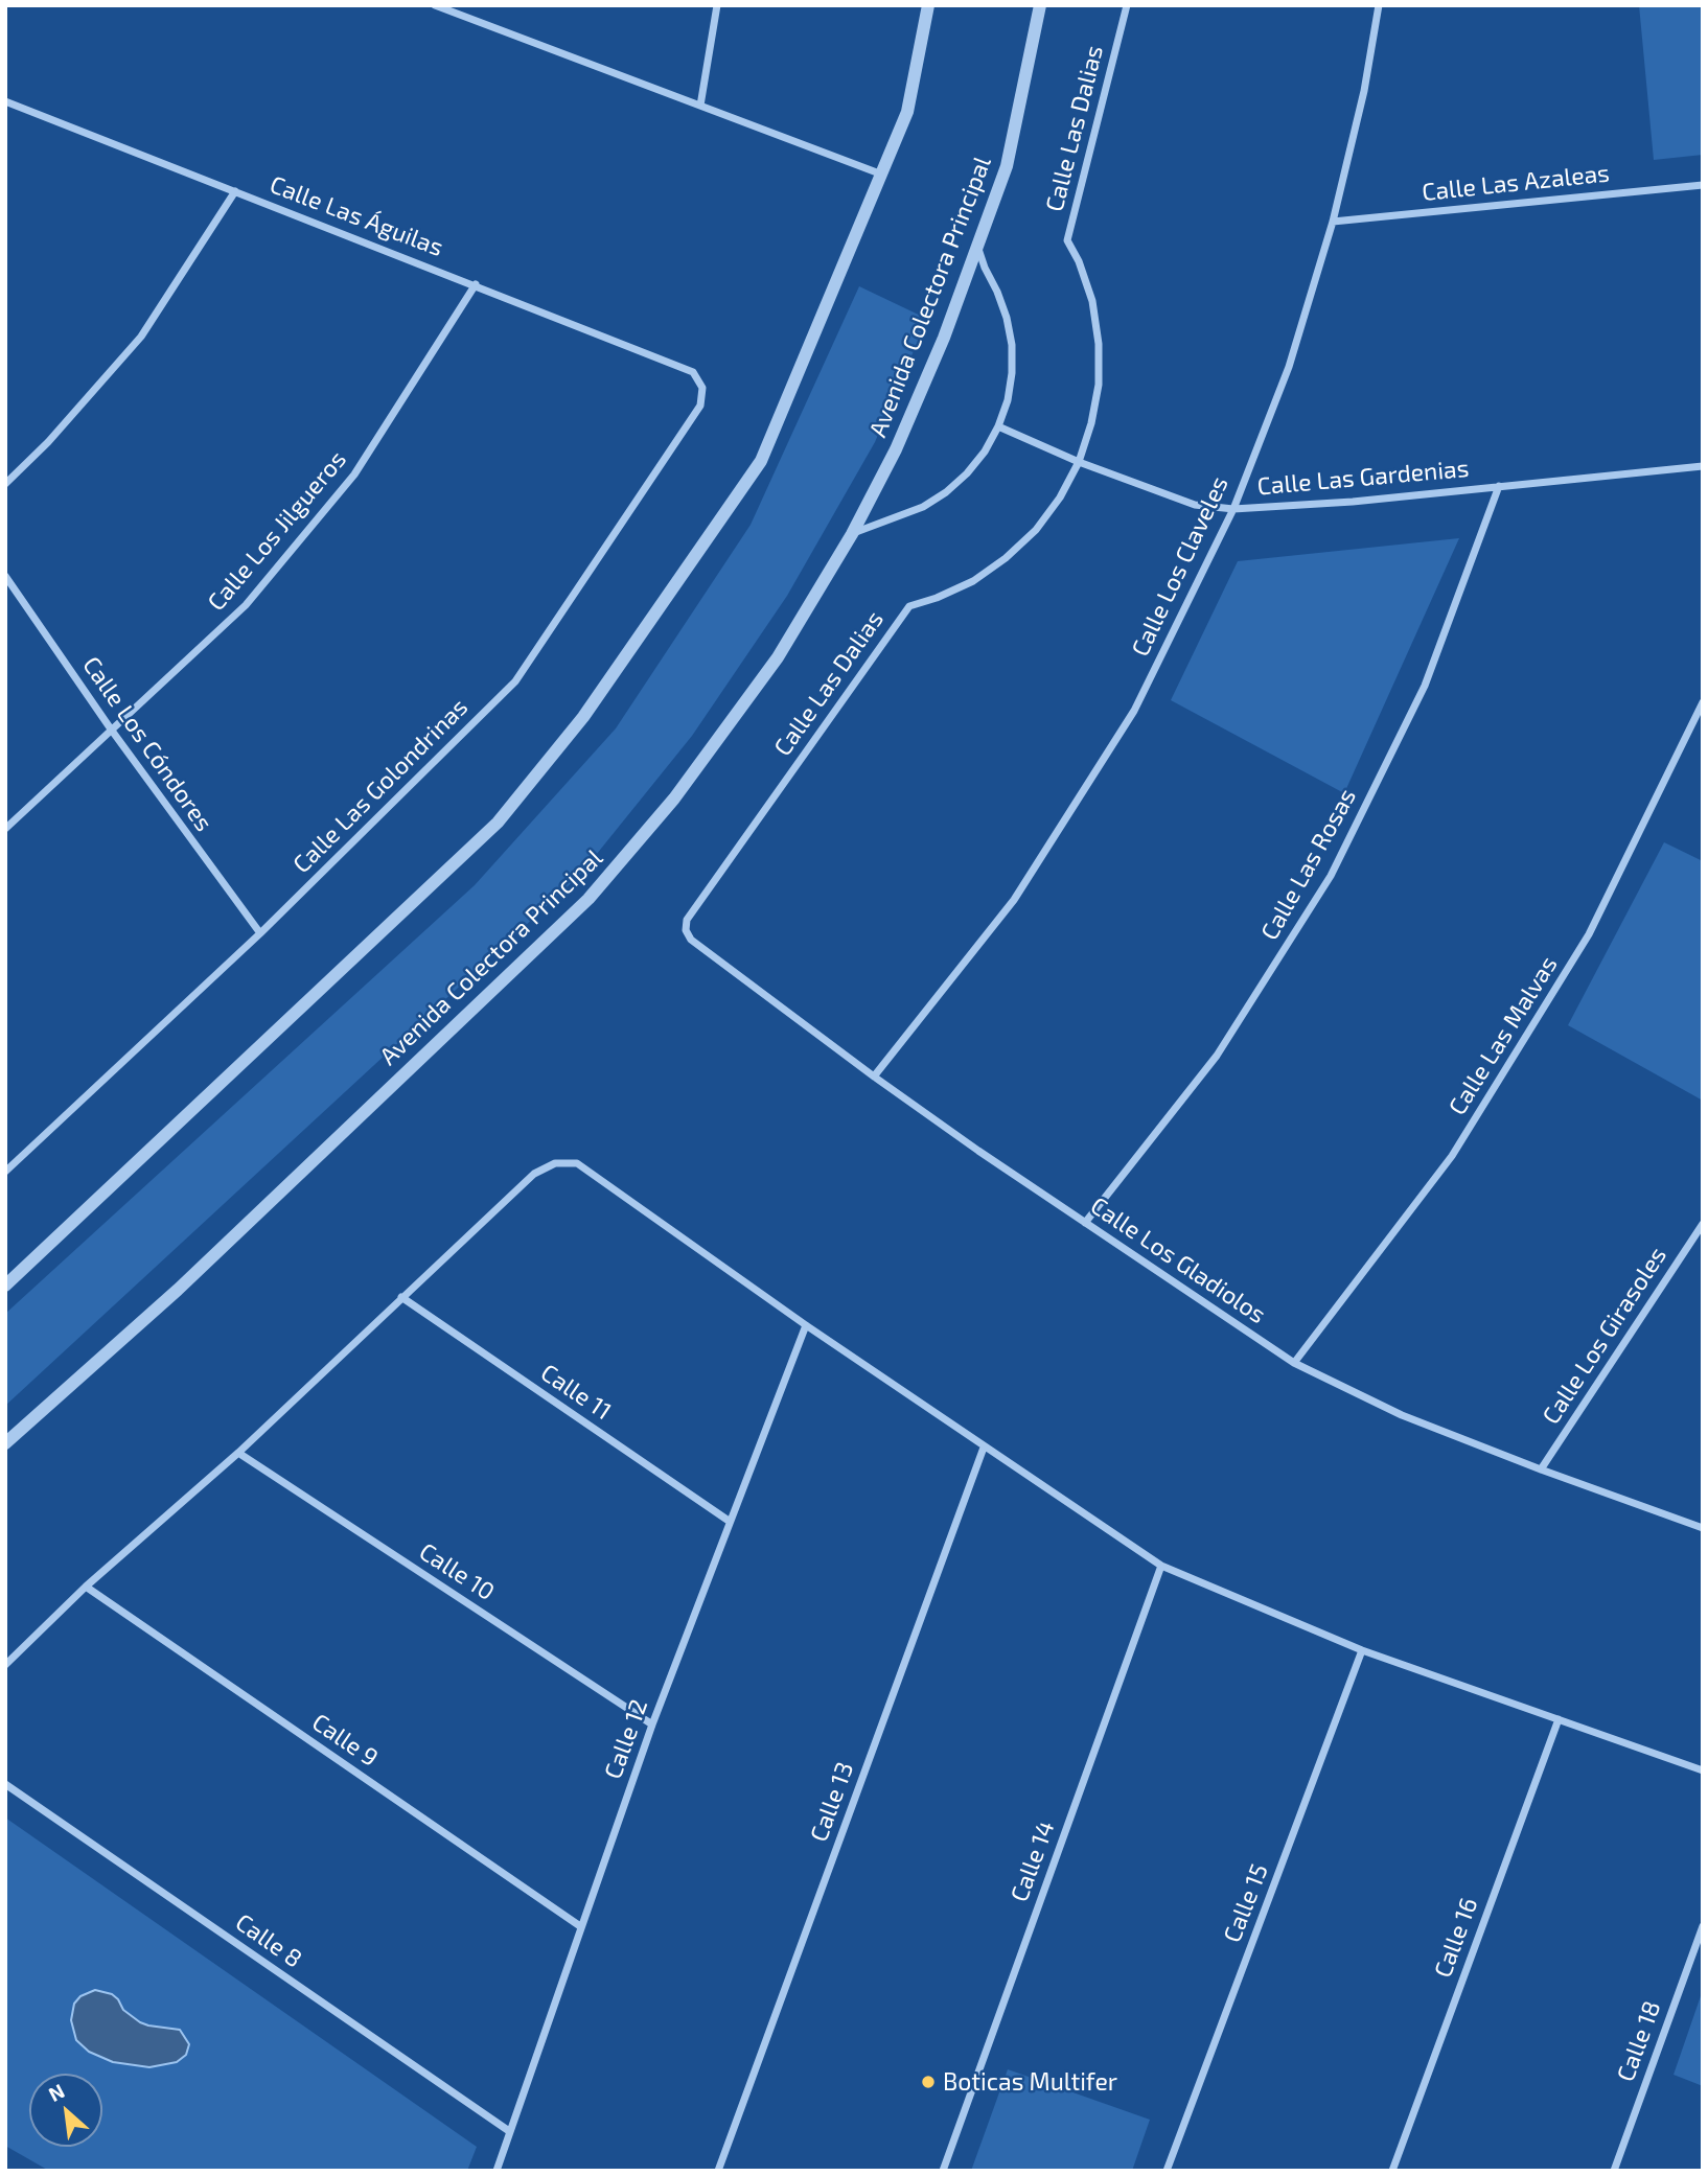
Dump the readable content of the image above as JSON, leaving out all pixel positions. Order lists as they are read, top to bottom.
{
  "streets": {
    "street": [
      "Calle Las Dalias",
      "Calle Las Azaleas",
      "Calle Las Águilas",
      "Avenida Colectora Principal",
      "Calle Las Gardenias",
      "Calle Los Jilgueros",
      "Calle Los Claveles",
      "Calle Los Cóndores",
      "Calle Las Golondrinas",
      "Calle Las Rosas",
      "Calle Las Malvas",
      "Calle Los Gladiolos",
      "Calle Los Girasoles",
      "Calle 11",
      "Calle 10",
      "Calle 12",
      "Calle 9",
      "Calle 13",
      "Calle 14",
      "Calle 15",
      "Calle 16",
      "Calle 8",
      "Calle 18"
    ]
  },
  "crossings": [
    ["Calle Las Dalias", "Calle Las Gardenias"],
    ["Calle Las Dalias", "Calle Los Gladiolos"],
    ["Calle Las Azaleas", "Calle Los Claveles"],
    ["Calle Las Águilas", "Calle Los Jilgueros"],
    ["Calle Las Águilas", "Calle Las Golondrinas"],
    ["Calle Las Gardenias", "Calle Los Claveles"],
    ["Calle Las Gardenias", "Calle Las Rosas"],
    ["Calle Los Jilgueros", "Calle Los Cóndores"],
    ["Calle Los Claveles", "Calle Los Gladiolos"],
    ["Calle Los Cóndores", "Calle Las Golondrinas"],
    ["Calle Las Rosas", "Calle Los Gladiolos"],
    ["Calle Las Malvas", "Calle Los Gladiolos"],
    ["Calle Los Gladiolos", "Calle Los Girasoles"],
    ["Calle 11", "Calle 12"],
    ["Calle 10", "Calle 12"],
    ["Calle 12", "Calle 9"],
    ["Calle 12", "Calle 8"]
  ],
  "places": ["Boticas Multifer"],
  "north": "top left"
}
